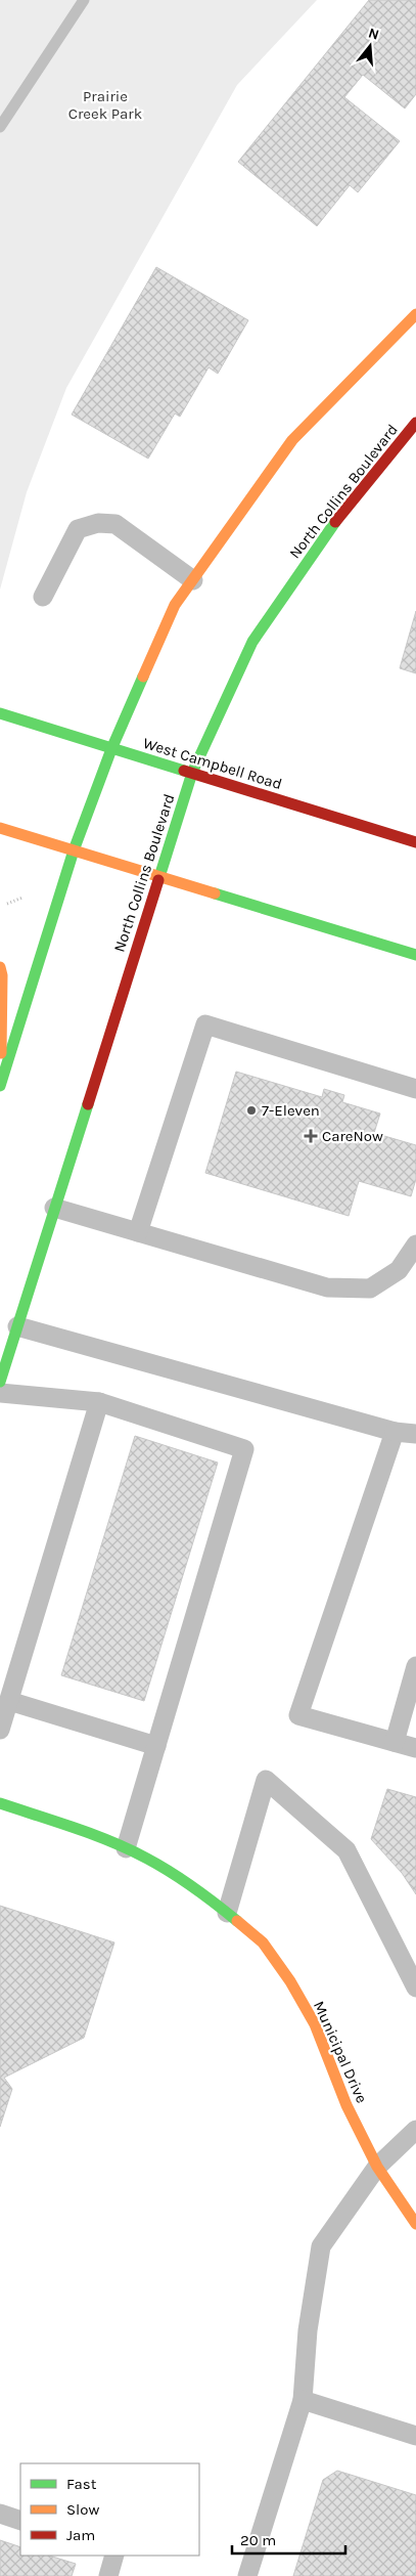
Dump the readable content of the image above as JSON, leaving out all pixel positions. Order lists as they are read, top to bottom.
{
  "streets": {
    "main road": ["North Collins Boulevard", "West Campbell Road", "Municipal Drive"]
  },
  "crossings": [
    ["North Collins Boulevard", "West Campbell Road"]
  ],
  "parks": ["Prairie Creek Park"],
  "places": {
    "other": ["7-Eleven"],
    "health": ["CareNow"]
  },
  "legend": ["Fast", "Slow", "Jam"],
  "scale_bar": "20 m",
  "north": "top"
}
